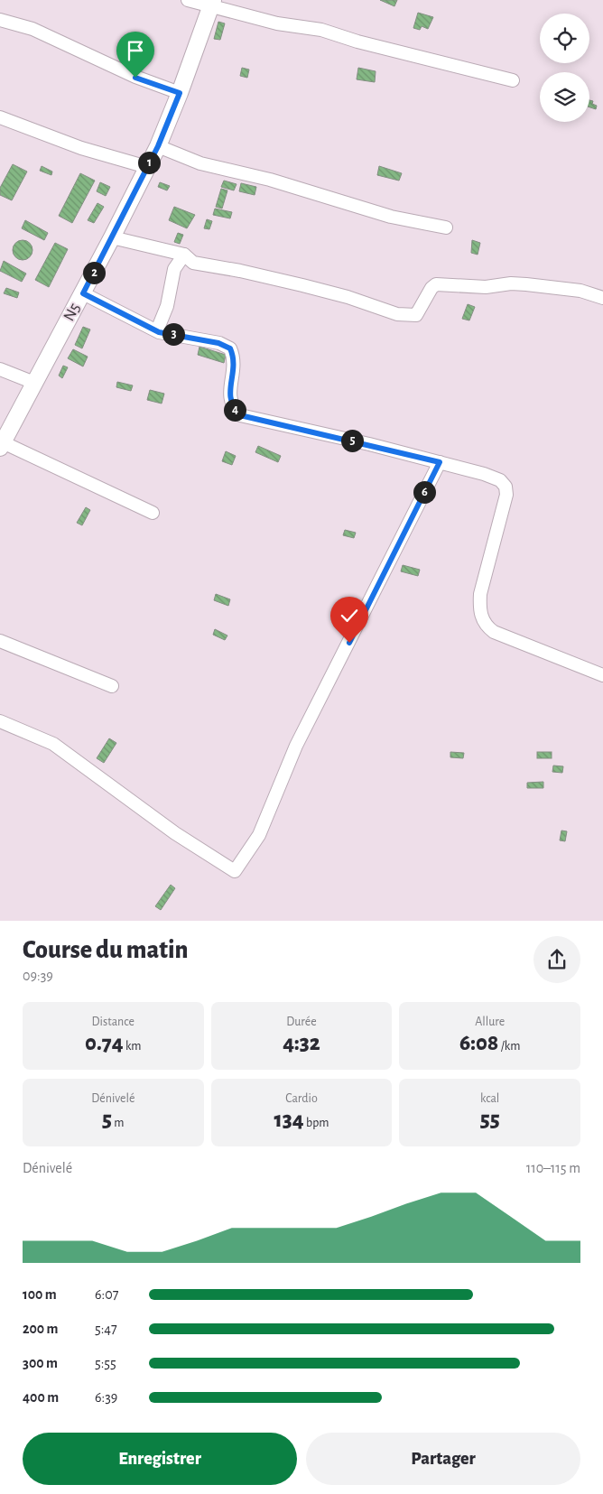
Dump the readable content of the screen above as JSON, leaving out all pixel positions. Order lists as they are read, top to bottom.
{
  "streets": {
    "main road": ["N5"]
  },
  "page": {
    "pins": [
      "1",
      "2",
      "3",
      "4",
      "5",
      "6"
    ],
    "heading": ["Course du matin", "09:39"],
    "stats": [
      ["Distance", "0.74 km"],
      ["Durée", "4:32"],
      ["Allure", "6:08 /km"],
      ["Dénivelé", "5 m"],
      ["Cardio", "134 bpm"],
      ["kcal", "55"]
    ],
    "chart": ["Dénivelé", "110–115 m"],
    "list": [
      {
        "name": "100 m",
        "note": "6:07"
      },
      {
        "name": "200 m",
        "note": "5:47"
      },
      {
        "name": "300 m",
        "note": "5:55"
      },
      {
        "name": "400 m",
        "note": "6:39"
      }
    ],
    "buttons": ["Enregistrer", "Partager"]
  }
}
